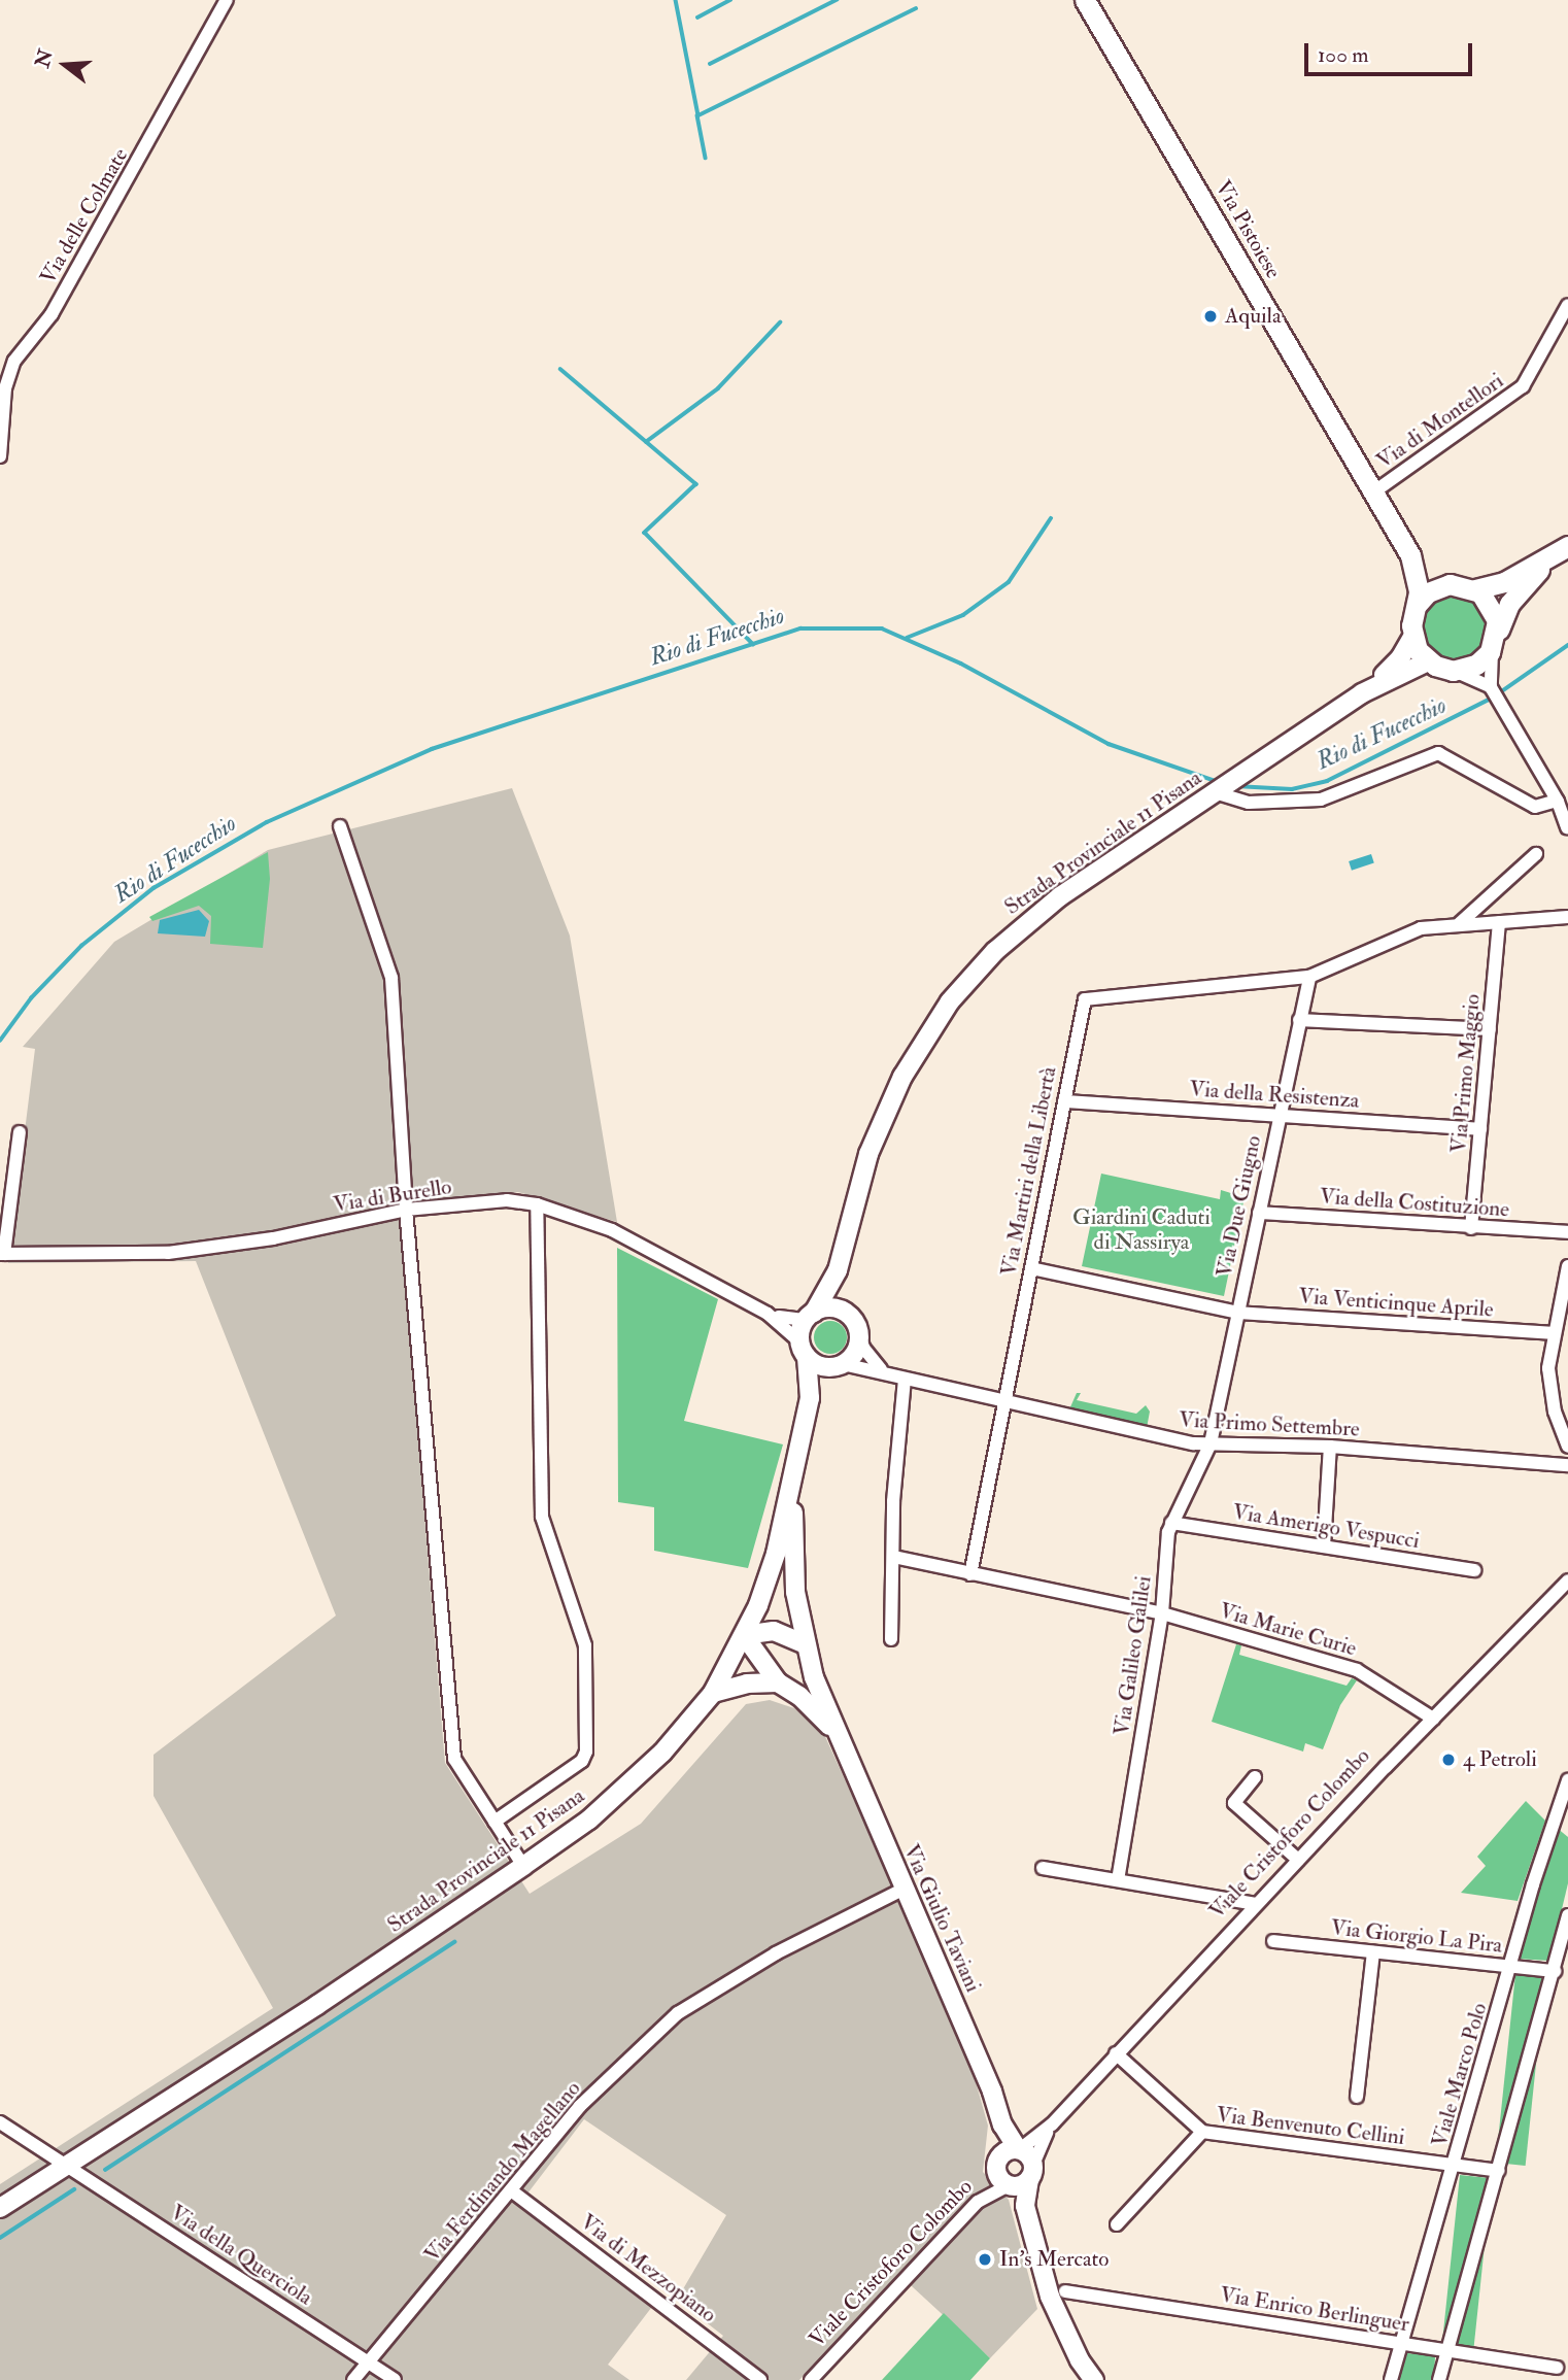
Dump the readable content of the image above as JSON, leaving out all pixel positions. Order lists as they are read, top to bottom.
{
  "streets": {
    "main road": [
      "Via Pistoiese",
      "Strada Provinciale 11 Pisana",
      "Viale Cristoforo Colombo",
      "Via Giulio Taviani"
    ],
    "street": [
      "Via delle Colmate",
      "Via di Montellori",
      "Via Primo Maggio",
      "Via della Resistenza",
      "Via Martiri della Libertà",
      "Via di Burello",
      "Via della Costituzione",
      "Via Due Giugno",
      "Via Venticinque Aprile",
      "Via Primo Settembre",
      "Via Amerigo Vespucci",
      "Via Marie Curie",
      "Via Galileo Galilei",
      "Via Giorgio La Pira",
      "Viale Marco Polo",
      "Via Benvenuto Cellini",
      "Via Ferdinando Magellano",
      "Via della Querciola",
      "Via di Mezzopiano",
      "Via Enrico Berlinguer"
    ]
  },
  "crossings": [
    ["Via Pistoiese", "Via di Montellori"],
    ["Via Pistoiese", "Strada Provinciale 11 Pisana"],
    ["Strada Provinciale 11 Pisana", "Via di Burello"],
    ["Strada Provinciale 11 Pisana", "Via Giulio Taviani"],
    ["Strada Provinciale 11 Pisana", "Via della Querciola"],
    ["Via Primo Maggio", "Via della Resistenza"],
    ["Via Primo Maggio", "Via della Costituzione"],
    ["Via della Resistenza", "Via Martiri della Libertà"],
    ["Via della Resistenza", "Via Due Giugno"],
    ["Via Martiri della Libertà", "Via Due Giugno"],
    ["Via Martiri della Libertà", "Via Venticinque Aprile"],
    ["Via Martiri della Libertà", "Via Primo Settembre"],
    ["Via Martiri della Libertà", "Via Marie Curie"],
    ["Via della Costituzione", "Via Due Giugno"],
    ["Via Due Giugno", "Via Venticinque Aprile"],
    ["Via Due Giugno", "Via Primo Settembre"],
    ["Via Due Giugno", "Via Galileo Galilei"],
    ["Via Primo Settembre", "Via Galileo Galilei"],
    ["Via Amerigo Vespucci", "Via Galileo Galilei"],
    ["Via Marie Curie", "Via Galileo Galilei"],
    ["Via Marie Curie", "Viale Cristoforo Colombo"],
    ["Viale Cristoforo Colombo", "Via Giulio Taviani"],
    ["Viale Cristoforo Colombo", "Via Benvenuto Cellini"],
    ["Via Giulio Taviani", "Via Ferdinando Magellano"],
    ["Via Giorgio La Pira", "Viale Marco Polo"],
    ["Viale Marco Polo", "Via Benvenuto Cellini"],
    ["Viale Marco Polo", "Via Enrico Berlinguer"],
    ["Via Ferdinando Magellano", "Via della Querciola"],
    ["Via Ferdinando Magellano", "Via di Mezzopiano"]
  ],
  "water": ["Rio di Fucecchio"],
  "parks": ["Giardini Caduti di Nassirya"],
  "places": ["Aquila", "4 Petroli", "In's Mercato"],
  "scale_bar": "100 m",
  "north": "left"
}
